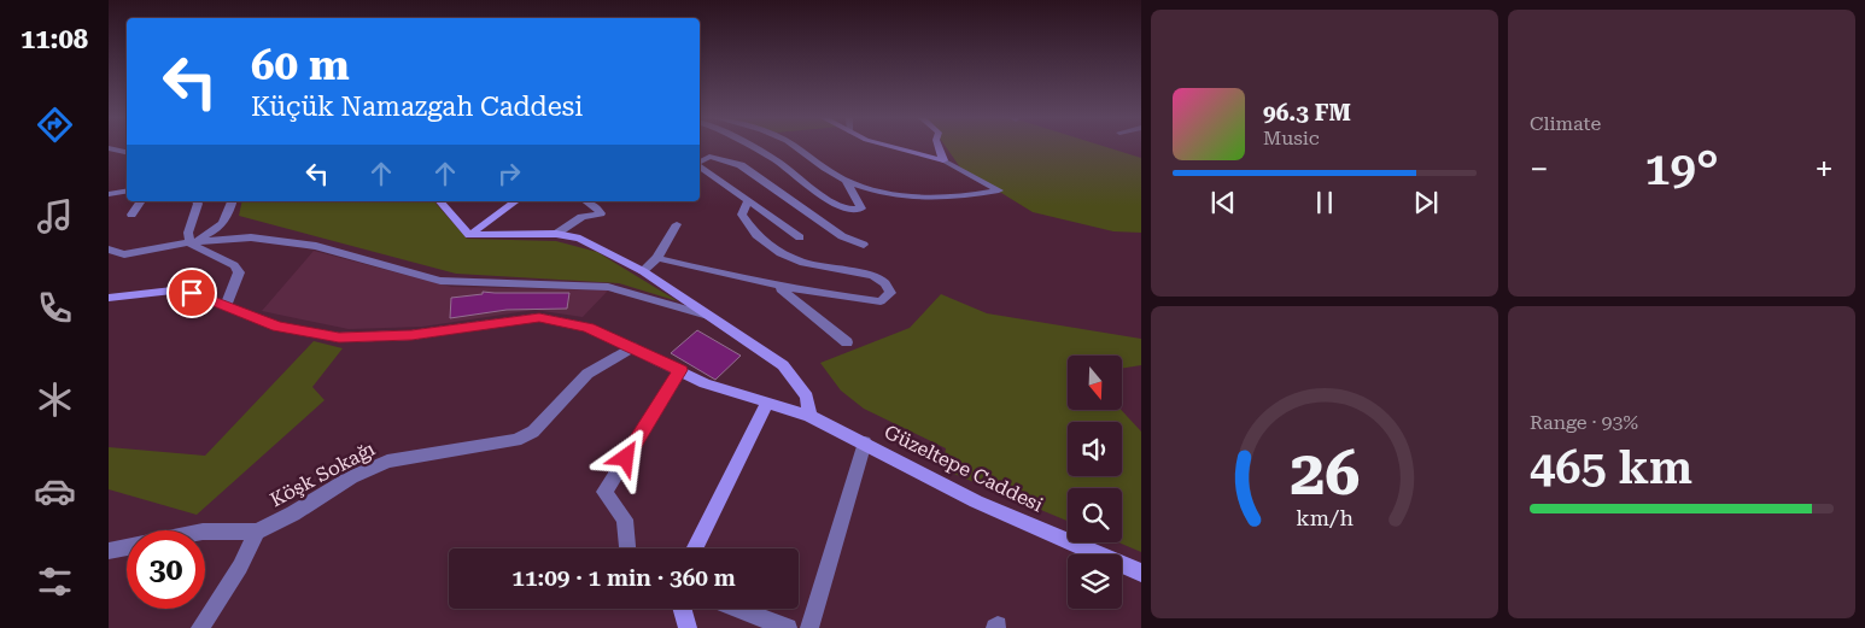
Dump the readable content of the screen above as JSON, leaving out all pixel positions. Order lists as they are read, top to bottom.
{
  "streets": {
    "street": ["Güzeltepe Caddesi", "Köşk Sokağı"]
  },
  "crossings": [
    ["Güzeltepe Caddesi", "Köşk Sokağı"]
  ],
  "north": "bottom",
  "page": {
    "tabs": "11:08",
    "tile": [
      "Climate",
      ["Range · 93%", "465 km"]
    ],
    "turn": ["60 m", "Küçük Namazgah Caddesi"],
    "song": ["96.3 FM", "Music"],
    "heat": ["−", "19°", "+"],
    "limit": "30",
    "trip": "11:09 · 1 min · 360 m",
    "gauge": ["26", "km/h"]
  }
}
